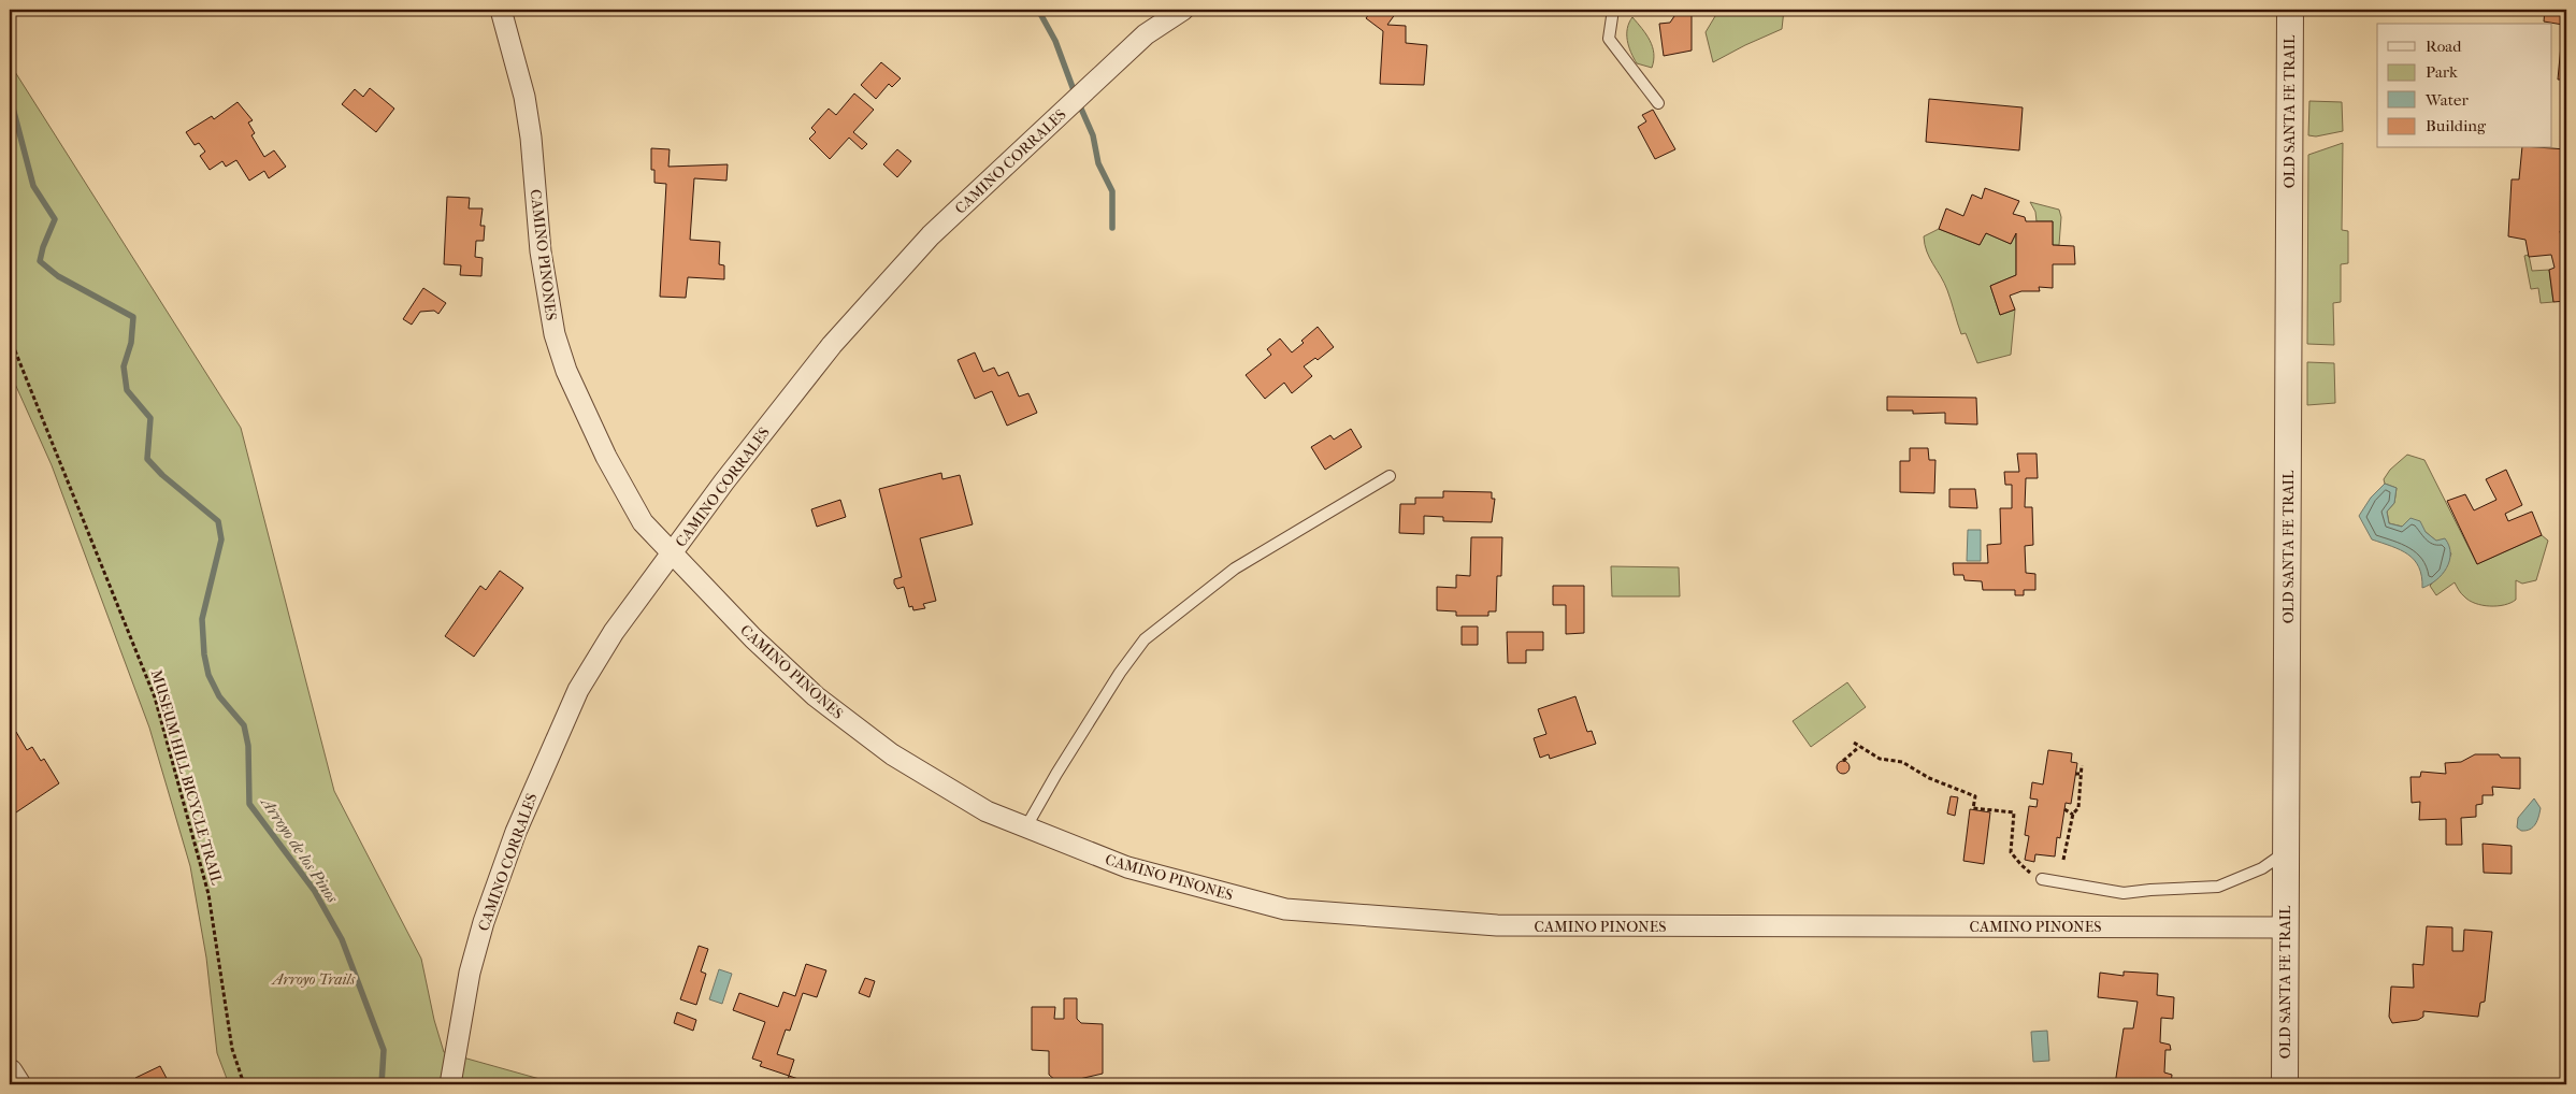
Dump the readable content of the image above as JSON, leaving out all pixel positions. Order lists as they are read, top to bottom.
{
  "streets": {
    "street": ["OLD SANTA FE TRAIL", "CAMINO CORRALES", "CAMINO PINONES"],
    "path": ["MUSEUM HILL BICYCLE TRAIL"]
  },
  "crossings": [
    ["OLD SANTA FE TRAIL", "CAMINO PINONES"],
    ["CAMINO CORRALES", "CAMINO PINONES"]
  ],
  "water": ["Arroyo de los Pinos"],
  "parks": ["Arroyo Trails"],
  "legend": [
    "Road",
    "Park",
    "Water",
    "Building"
  ]
}
